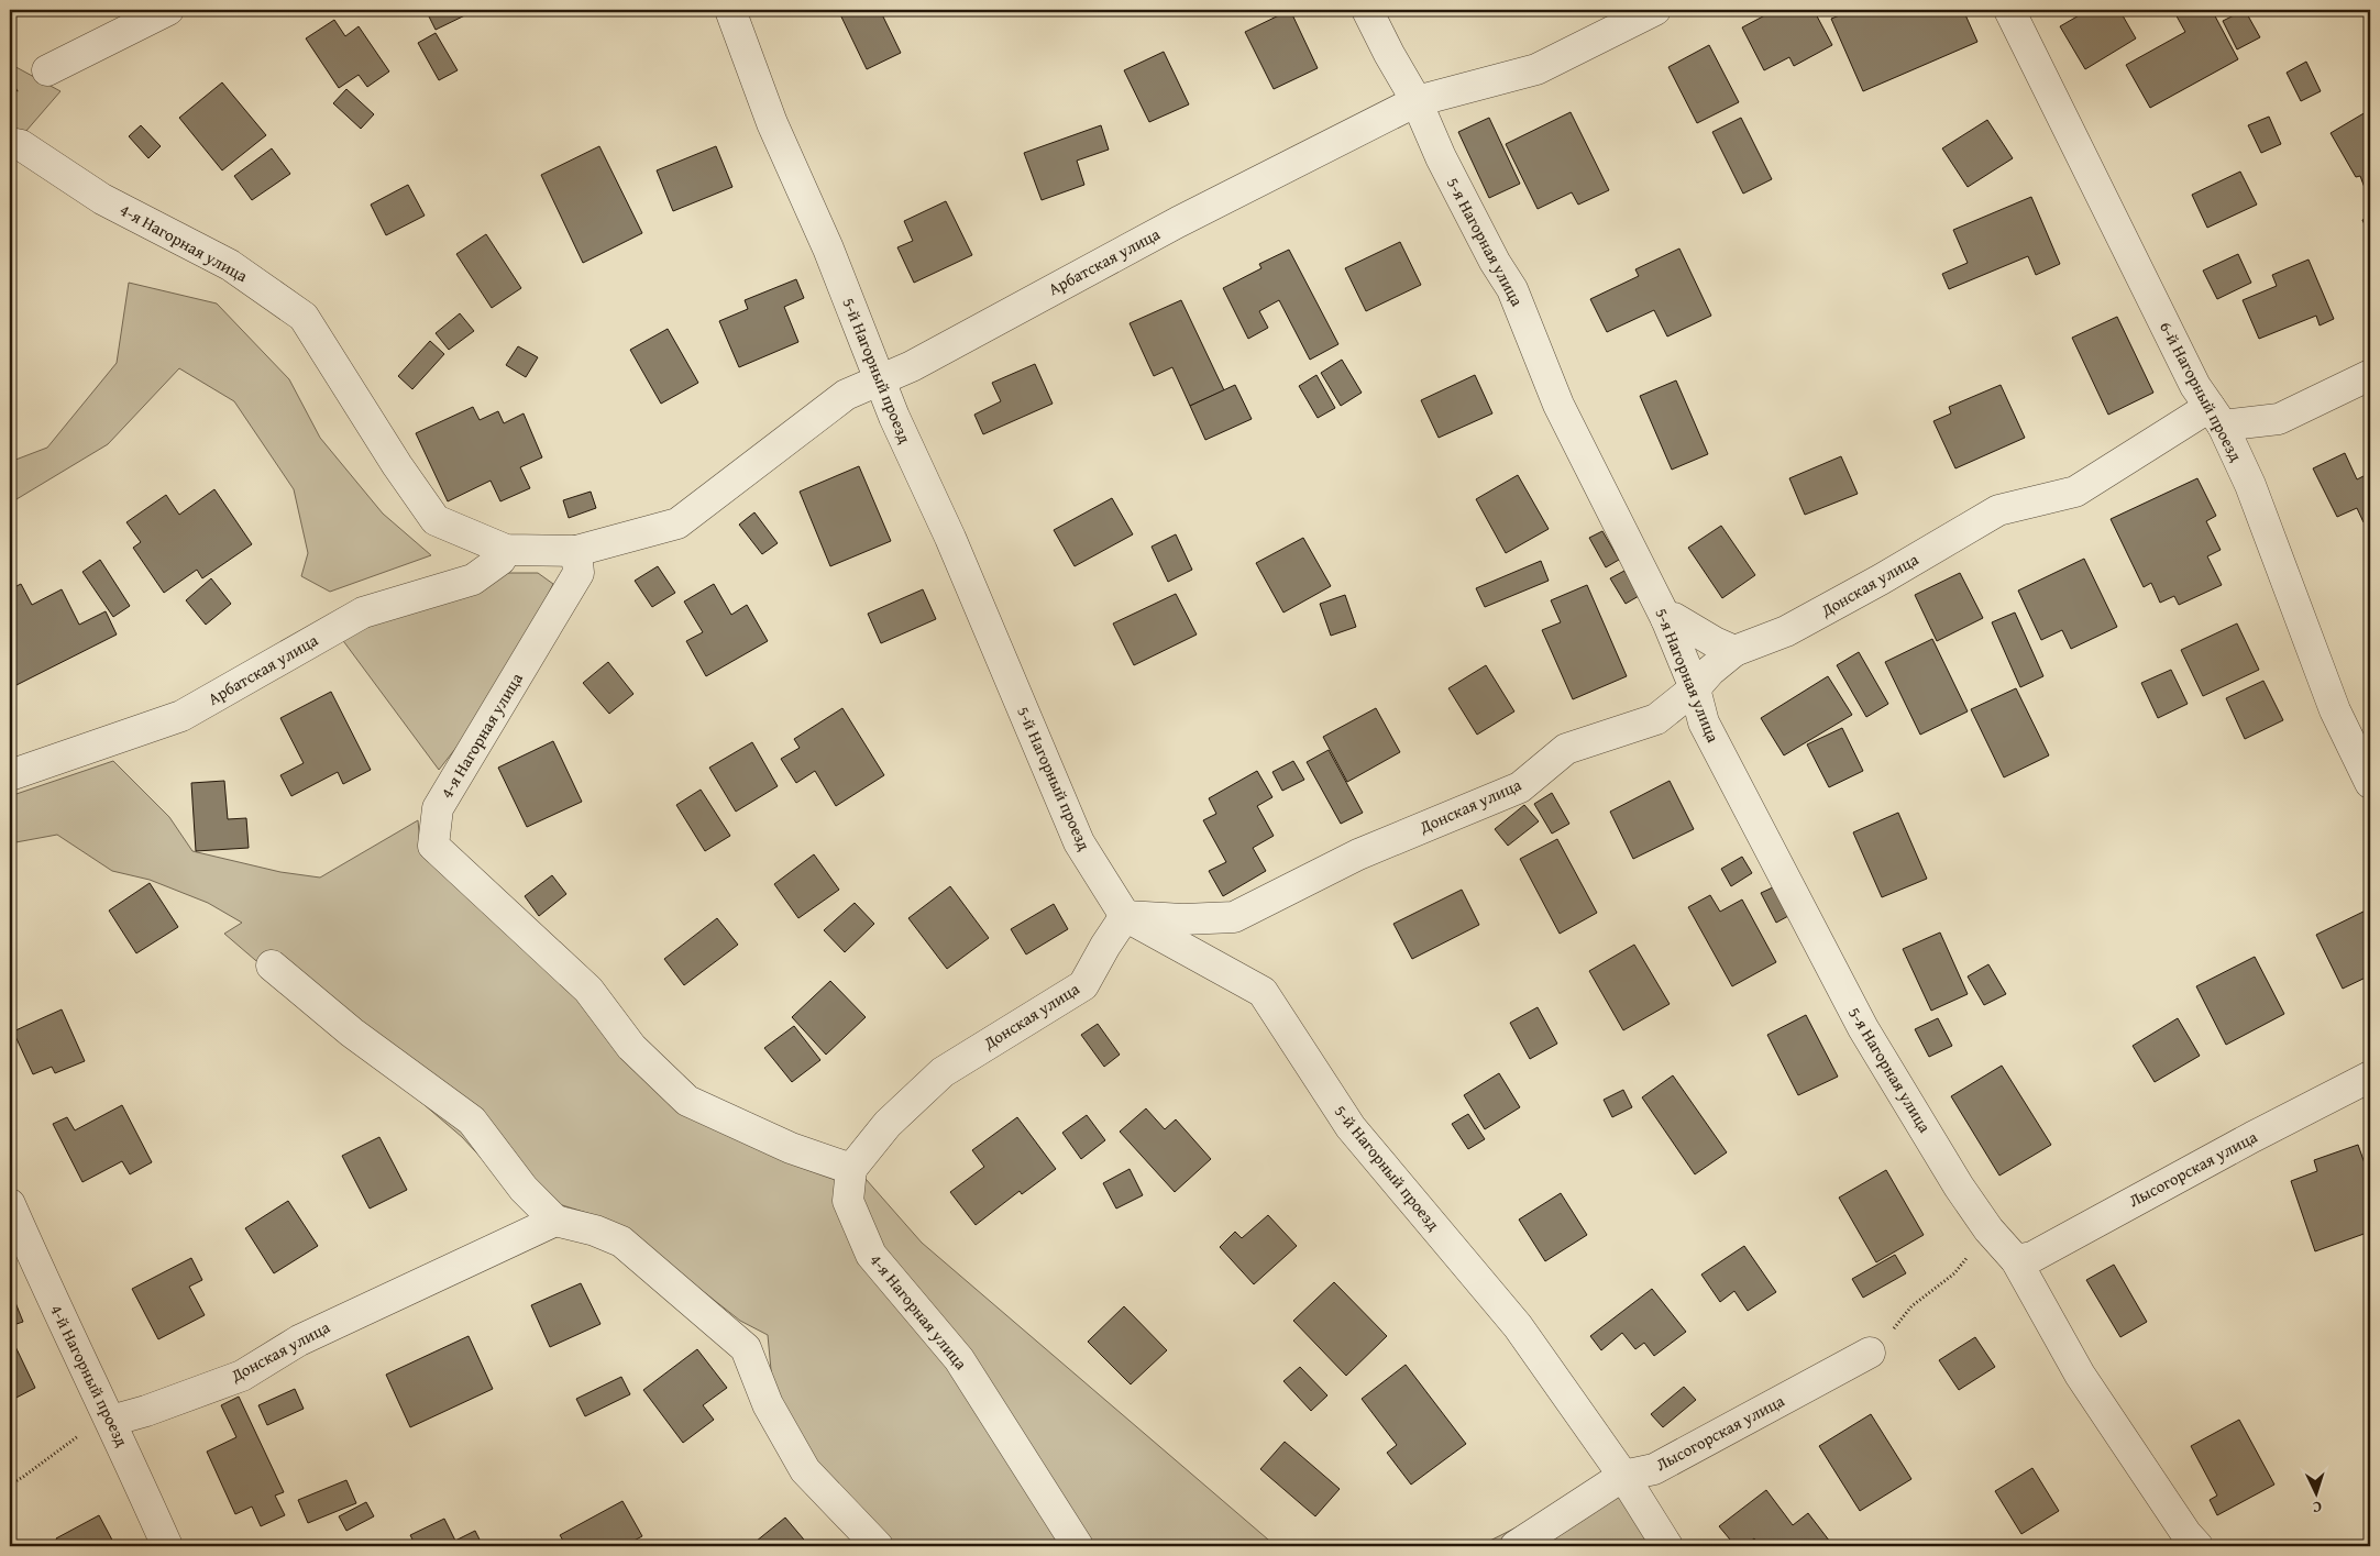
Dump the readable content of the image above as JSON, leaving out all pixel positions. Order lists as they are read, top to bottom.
{
  "streets": {
    "street": [
      "5-я Нагорная улица",
      "4-я Нагорная улица",
      "Арбатская улица",
      "5-й Нагорный проезд",
      "6-й Нагорный проезд",
      "Донская улица",
      "Лысогорская улица",
      "4-й Нагорный проезд"
    ]
  },
  "crossings": [
    ["5-я Нагорная улица", "Арбатская улица"],
    ["5-я Нагорная улица", "Донская улица"],
    ["5-я Нагорная улица", "Лысогорская улица"],
    ["4-я Нагорная улица", "Арбатская улица"],
    ["4-я Нагорная улица", "Донская улица"],
    ["Арбатская улица", "5-й Нагорный проезд"],
    ["5-й Нагорный проезд", "Донская улица"],
    ["5-й Нагорный проезд", "Лысогорская улица"],
    ["6-й Нагорный проезд", "Донская улица"],
    ["Донская улица", "4-й Нагорный проезд"]
  ],
  "north": "bottom"
}
